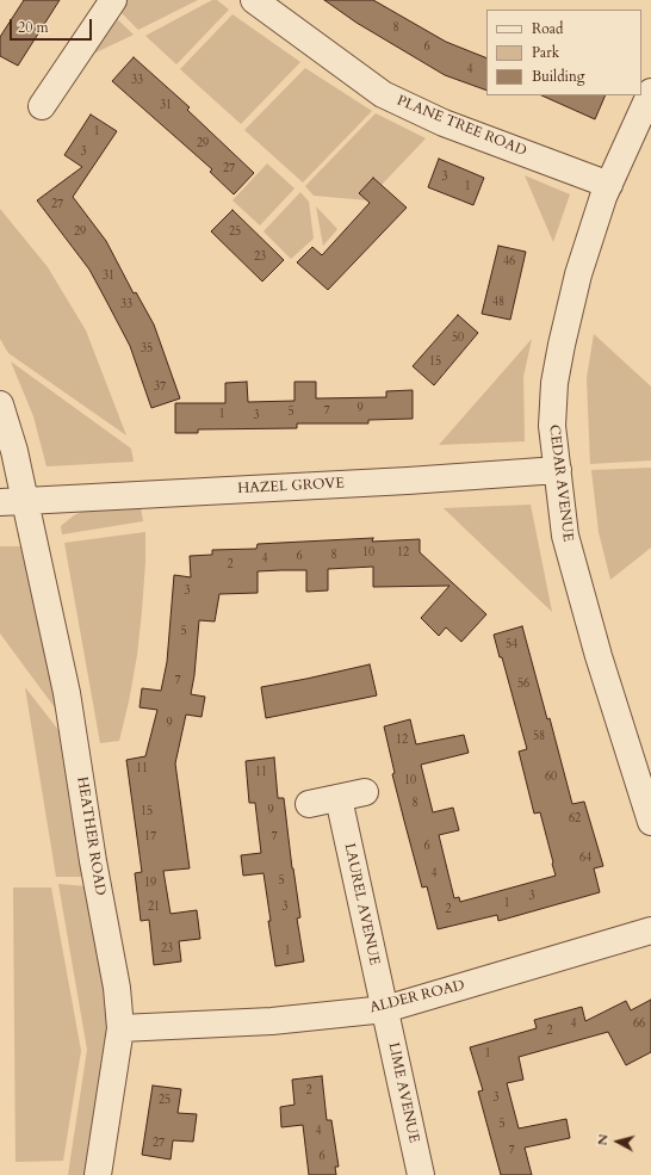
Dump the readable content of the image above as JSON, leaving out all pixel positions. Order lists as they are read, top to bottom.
{
  "streets": {
    "street": [
      "PLANE TREE ROAD",
      "CEDAR AVENUE",
      "HAZEL GROVE",
      "HEATHER ROAD",
      "LAUREL AVENUE",
      "ALDER ROAD",
      "LIME AVENUE"
    ]
  },
  "crossings": [
    ["PLANE TREE ROAD", "CEDAR AVENUE"],
    ["CEDAR AVENUE", "HAZEL GROVE"],
    ["HAZEL GROVE", "HEATHER ROAD"],
    ["HEATHER ROAD", "ALDER ROAD"],
    ["LAUREL AVENUE", "ALDER ROAD"],
    ["LAUREL AVENUE", "LIME AVENUE"],
    ["ALDER ROAD", "LIME AVENUE"]
  ],
  "house_numbers": [
    "8",
    "6",
    "4",
    "33",
    "31",
    "1",
    "29",
    "3",
    "27",
    "3",
    "1",
    "27",
    "29",
    "25",
    "23",
    "46",
    "31",
    "48",
    "33",
    "50",
    "35",
    "15",
    "37",
    "9",
    "7",
    "5",
    "1",
    "3",
    "10",
    "12",
    "8",
    "6",
    "4",
    "2",
    "3",
    "5",
    "54",
    "7",
    "56",
    "9",
    "58",
    "12",
    "11",
    "11",
    "60",
    "10",
    "8",
    "9",
    "15",
    "62",
    "17",
    "7",
    "6",
    "64",
    "4",
    "5",
    "19",
    "3",
    "1",
    "21",
    "3",
    "2",
    "23",
    "1",
    "4",
    "66",
    "2",
    "1",
    "2",
    "3",
    "25",
    "5",
    "4",
    "27",
    "7",
    "6"
  ],
  "legend": ["Road", "Park", "Building"],
  "scale_bar": "20 m",
  "north": "left"
}
